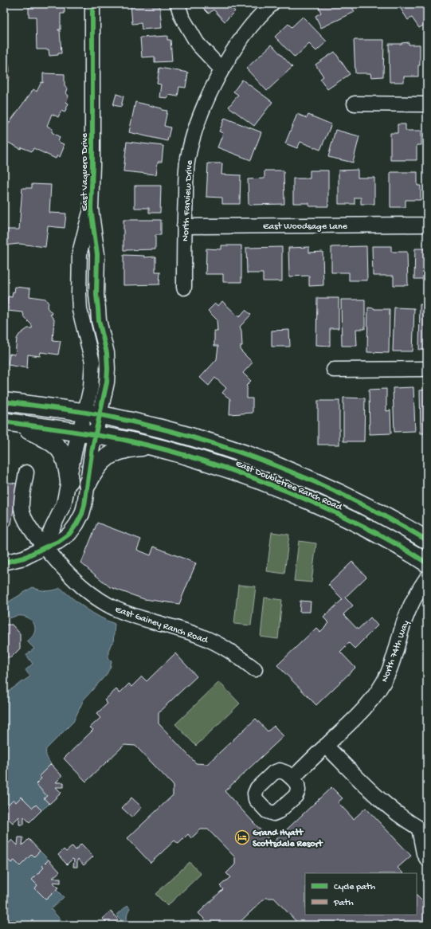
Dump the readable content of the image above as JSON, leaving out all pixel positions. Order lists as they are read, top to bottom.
{
  "streets": {
    "main road": ["East Doubletree Ranch Road"],
    "street": [
      "East Vaquero Drive",
      "North Farview Drive",
      "East Woodsage Lane",
      "East Gainey Ranch Road",
      "North 74th Way"
    ]
  },
  "crossings": [
    ["East Vaquero Drive", "East Doubletree Ranch Road"],
    ["North Farview Drive", "East Woodsage Lane"]
  ],
  "places": {
    "hotel": ["Grand Hyatt Scottsdale Resort"]
  },
  "legend": ["Cycle path", "Path"]
}
